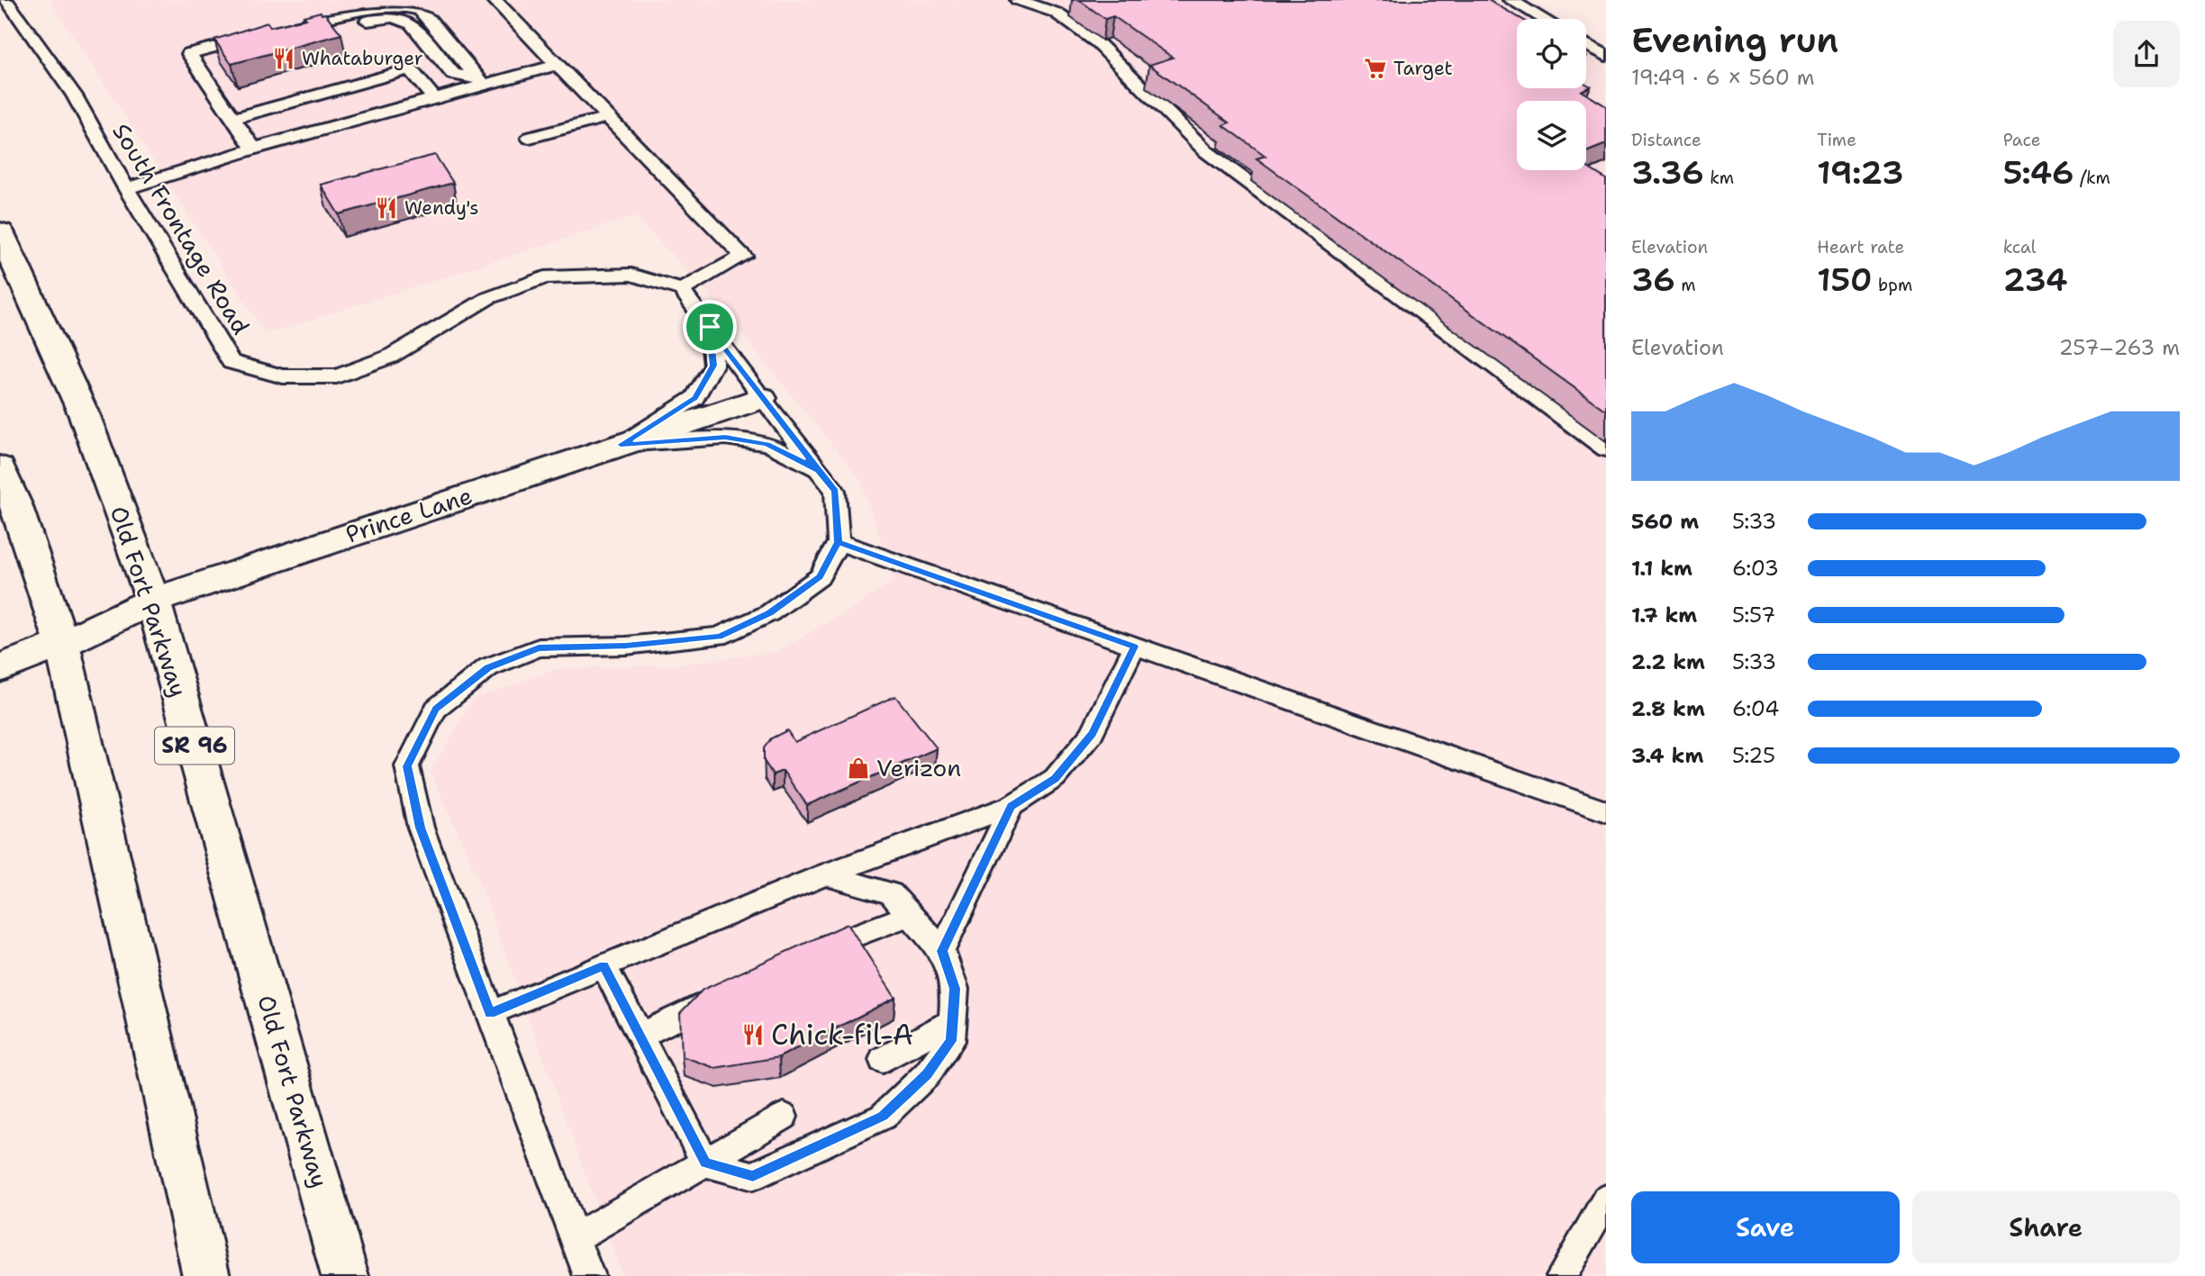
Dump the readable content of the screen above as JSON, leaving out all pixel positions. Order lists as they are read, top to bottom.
{
  "streets": {
    "main road": ["Prince Lane", "Old Fort Parkway", "SR 96"],
    "lane": ["South Frontage Road"]
  },
  "crossings": [
    ["Prince Lane", "Old Fort Parkway"]
  ],
  "places": {
    "restaurant": ["Whataburger", "Wendy's", "Chick-fil-A"],
    "supermarket": ["Target"],
    "shop": ["Verizon"]
  },
  "page": {
    "heading": ["Evening run", "19:49 · 6 × 560 m"],
    "stats": [
      ["Distance", "3.36 km"],
      ["Time", "19:23"],
      ["Pace", "5:46 /km"],
      ["Elevation", "36 m"],
      ["Heart rate", "150 bpm"],
      ["kcal", "234"]
    ],
    "chart": ["Elevation", "257–263 m"],
    "list": [
      {
        "name": "560 m",
        "note": "5:33"
      },
      {
        "name": "1.1 km",
        "note": "6:03"
      },
      {
        "name": "1.7 km",
        "note": "5:57"
      },
      {
        "name": "2.2 km",
        "note": "5:33"
      },
      {
        "name": "2.8 km",
        "note": "6:04"
      },
      {
        "name": "3.4 km",
        "note": "5:25"
      }
    ],
    "buttons": ["Save", "Share"]
  }
}
